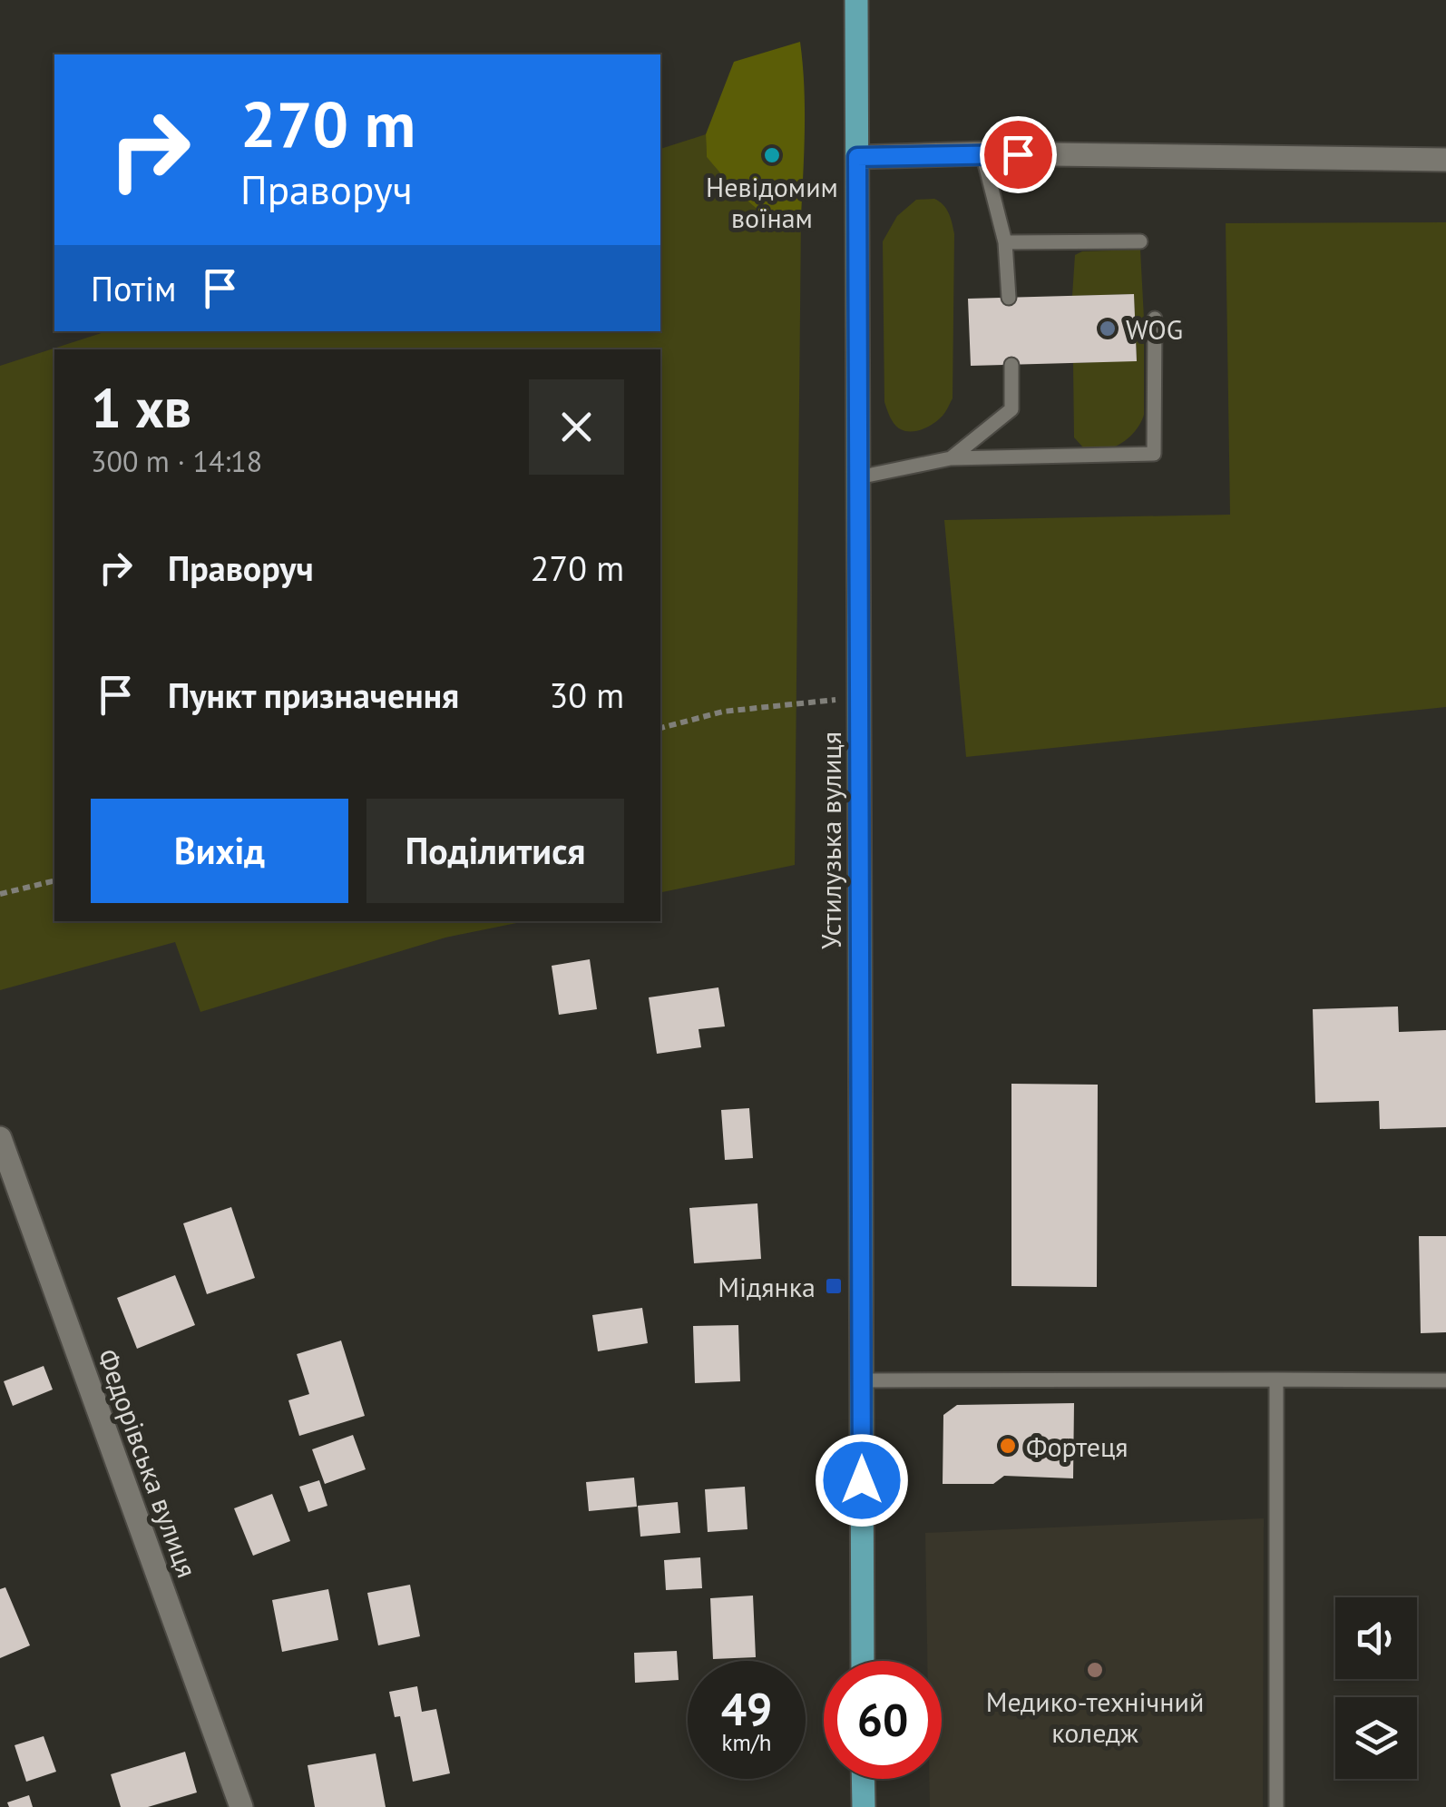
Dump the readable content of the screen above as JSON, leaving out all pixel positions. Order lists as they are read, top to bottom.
{
  "streets": {
    "main road": ["Устилузька вулиця"],
    "street": ["Федорівська вулиця"]
  },
  "places": {
    "other": [
      "Невідомим воїнам",
      "WOG",
      "Фортеця",
      "Медико-технічний коледж"
    ],
    "transit": ["Мідянка"]
  },
  "page": {
    "turn": ["270 m", "Праворуч"],
    "then": "Потім",
    "heading": ["1 хв", "300 m · 14:18"],
    "list": [
      {
        "name": "Праворуч",
        "value": "270 m"
      },
      {
        "name": "Пункт призначення",
        "value": "30 m"
      }
    ],
    "buttons": ["Вихід", "Поділитися"],
    "speed": "49 km/h",
    "limit": "60"
  }
}
